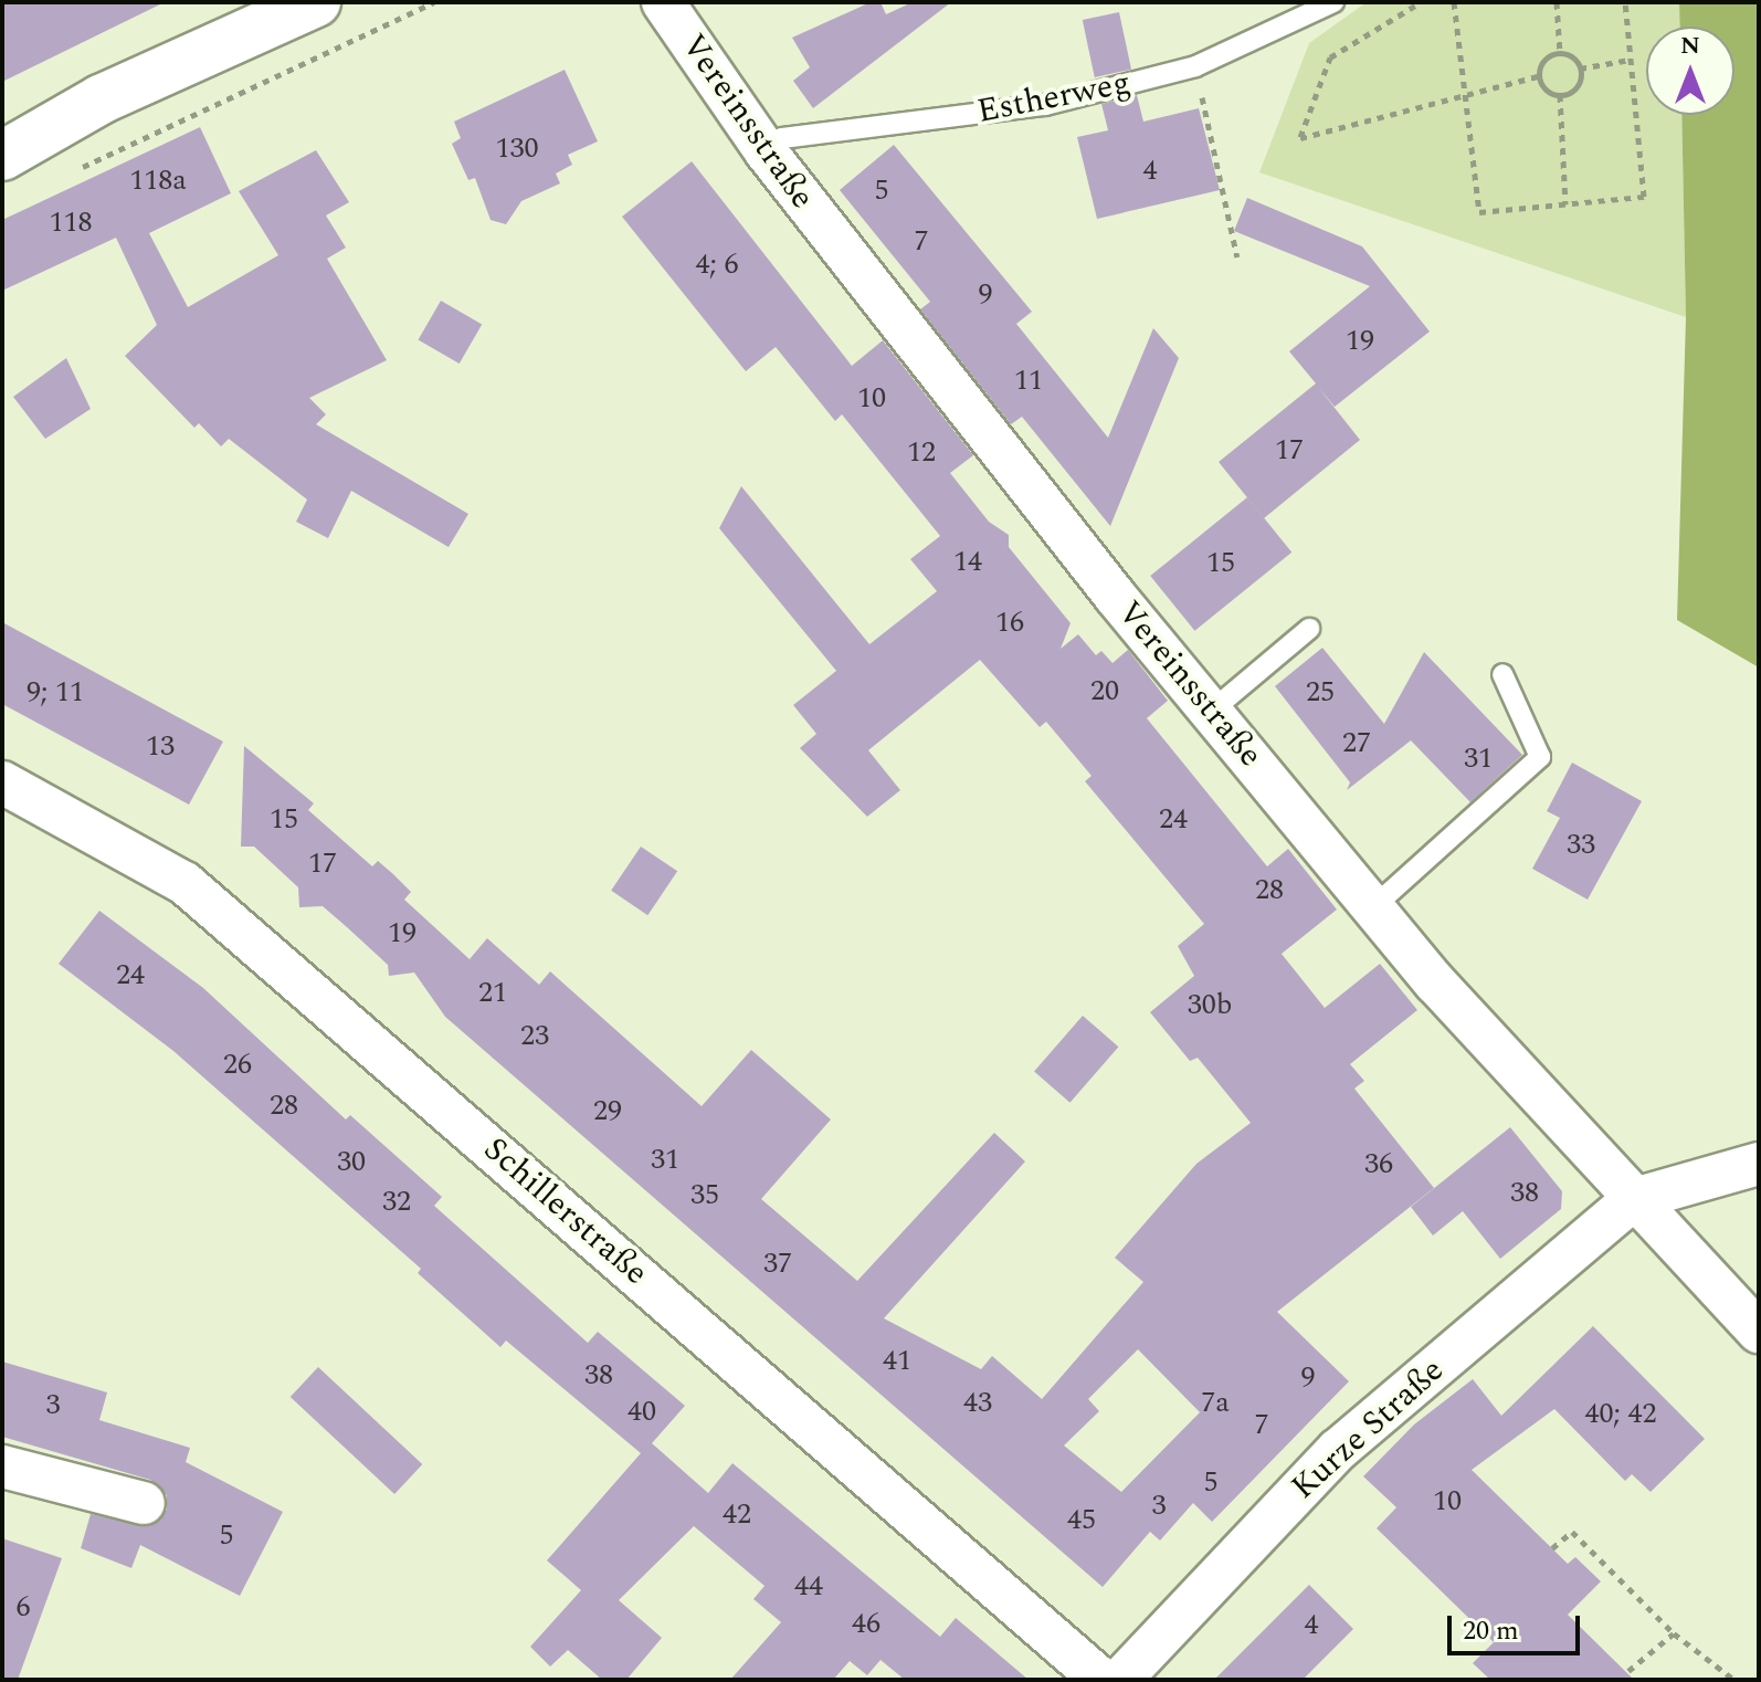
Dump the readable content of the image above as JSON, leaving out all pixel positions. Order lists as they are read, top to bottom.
{
  "streets": {
    "street": ["Vereinsstraße", "Schillerstraße", "Kurze Straße"],
    "lane": ["Estherweg"]
  },
  "crossings": [
    ["Estherweg", "Vereinsstraße"],
    ["Vereinsstraße", "Kurze Straße"]
  ],
  "house_numbers": [
    "130",
    "4",
    "118a",
    "5",
    "118",
    "7",
    "4; 6",
    "9",
    "19",
    "11",
    "10",
    "17",
    "12",
    "14",
    "15",
    "16",
    "20",
    "9; 11",
    "25",
    "27",
    "13",
    "31",
    "15",
    "24",
    "33",
    "17",
    "28",
    "19",
    "24",
    "21",
    "30b",
    "23",
    "26",
    "28",
    "29",
    "31",
    "30",
    "36",
    "38",
    "35",
    "32",
    "37",
    "41",
    "38",
    "9",
    "43",
    "7a",
    "3",
    "40",
    "40; 42",
    "7",
    "5",
    "10",
    "3",
    "42",
    "45",
    "5",
    "44",
    "6",
    "46",
    "4"
  ],
  "scale_bar": "20 m",
  "north": "top"
}
